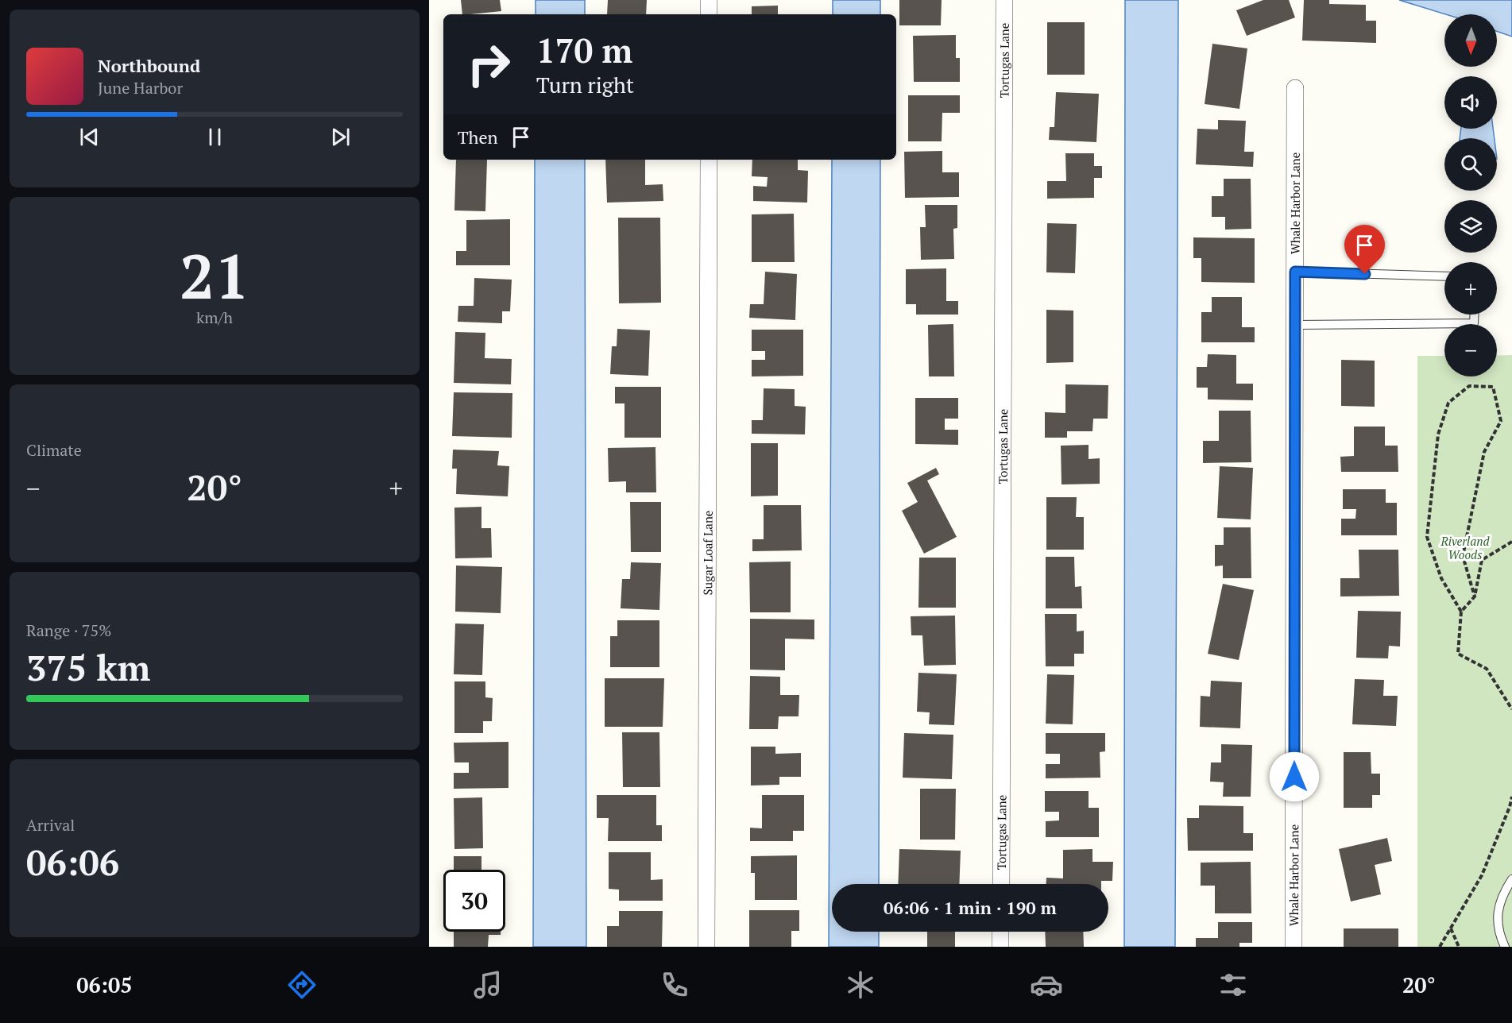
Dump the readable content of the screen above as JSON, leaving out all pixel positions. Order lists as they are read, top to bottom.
{
  "streets": {
    "street": ["Tortugas Lane", "Whale Harbor Lane", "Sugar Loaf Lane"]
  },
  "parks": ["Riverland Woods"],
  "north": "bottom",
  "page": {
    "map_buttons": ["+", "−"],
    "turn": ["170 m", "Turn right"],
    "song": ["Northbound", "June Harbor"],
    "then": "Then",
    "tile": [
      ["21", "km/h"],
      "Climate",
      ["Range · 75%", "375 km"],
      ["Arrival", "06:06"]
    ],
    "heat": ["−", "20°", "+"],
    "limit": "30",
    "trip": "06:06 · 1 min · 190 m",
    "tabs": ["06:05", "20°"]
  }
}
